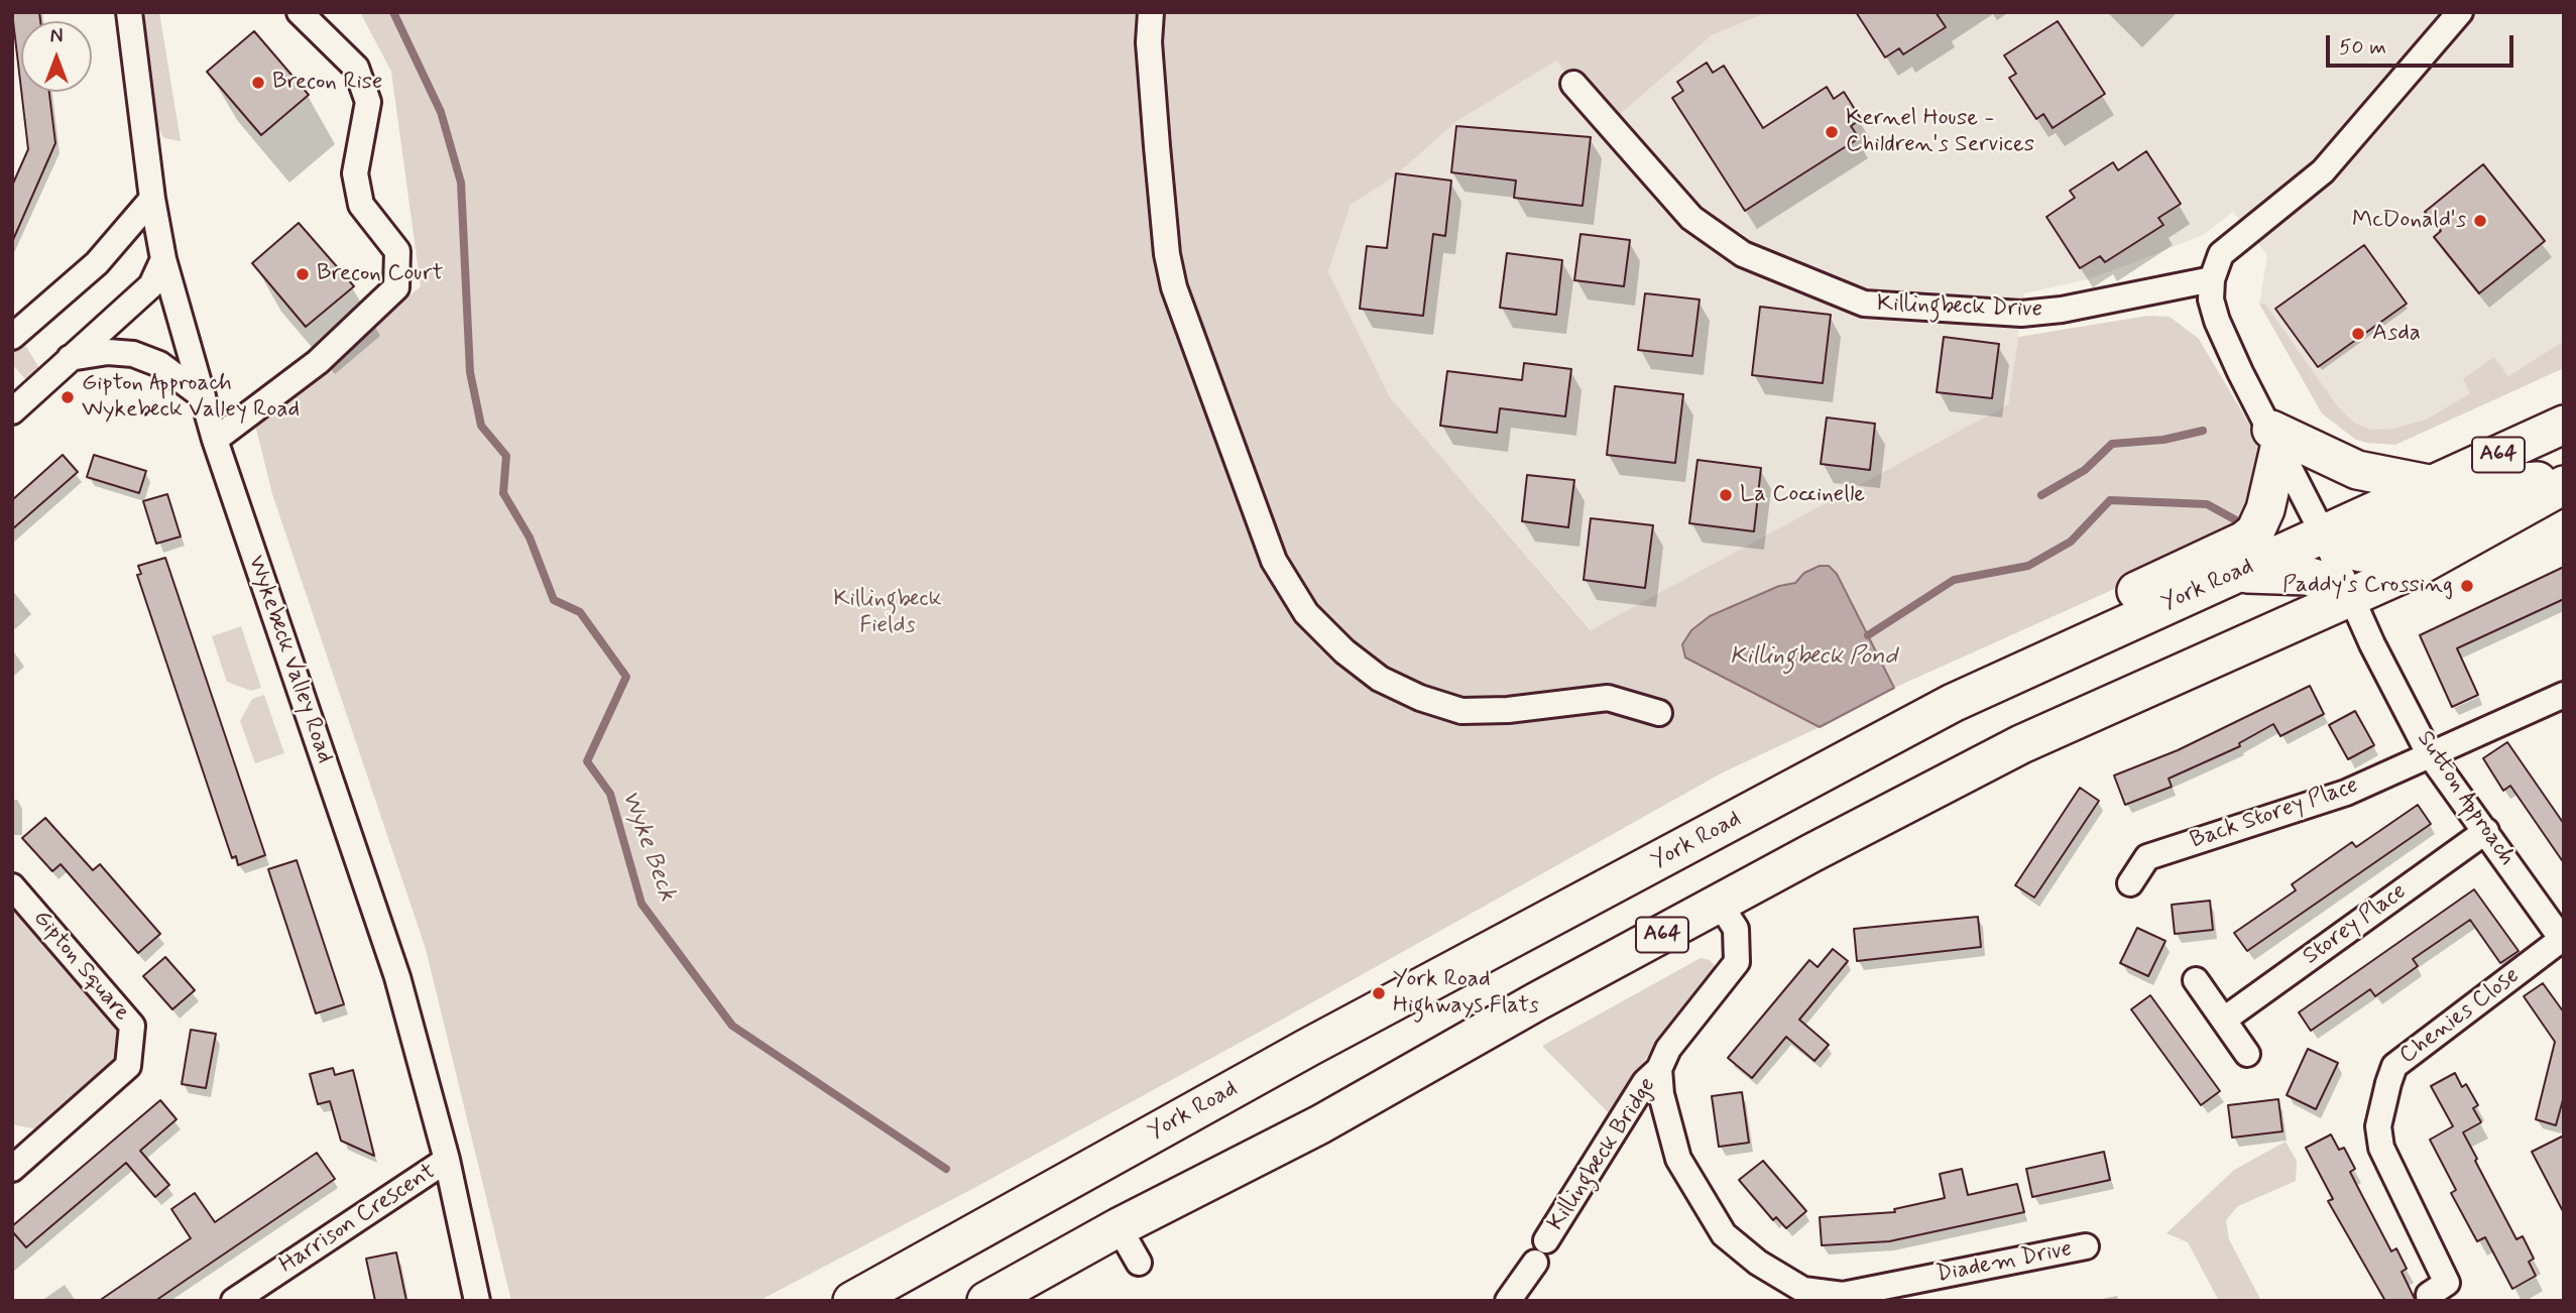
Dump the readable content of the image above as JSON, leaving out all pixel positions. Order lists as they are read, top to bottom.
{
  "streets": {
    "highway": ["A64", "York Road"],
    "street": [
      "Killingbeck Drive",
      "Wykebeck Valley Road",
      "Sutton Approach",
      "Back Storey Place",
      "Storey Place",
      "Gipton Square",
      "Chenies Close",
      "Killingbeck Bridge",
      "Harrison Crescent",
      "Diadem Drive"
    ]
  },
  "crossings": [
    ["A64", "Sutton Approach"],
    ["York Road", "Sutton Approach"],
    ["Wykebeck Valley Road", "Harrison Crescent"],
    ["Sutton Approach", "Back Storey Place"],
    ["Sutton Approach", "Storey Place"],
    ["Sutton Approach", "Chenies Close"],
    ["Killingbeck Bridge", "Diadem Drive"]
  ],
  "water": ["Killingbeck Pond", "Wyke Beck"],
  "parks": ["Killingbeck Fields"],
  "places": [
    "Brecon Rise",
    "Kernel House - Children's Services",
    "McDonald's",
    "Brecon Court",
    "Asda",
    "Gipton Approach Wykebeck Valley Road",
    "La Coccinelle",
    "Paddy's Crossing",
    "York Road Highways Flats"
  ],
  "scale_bar": "50 m",
  "north": "top"
}
